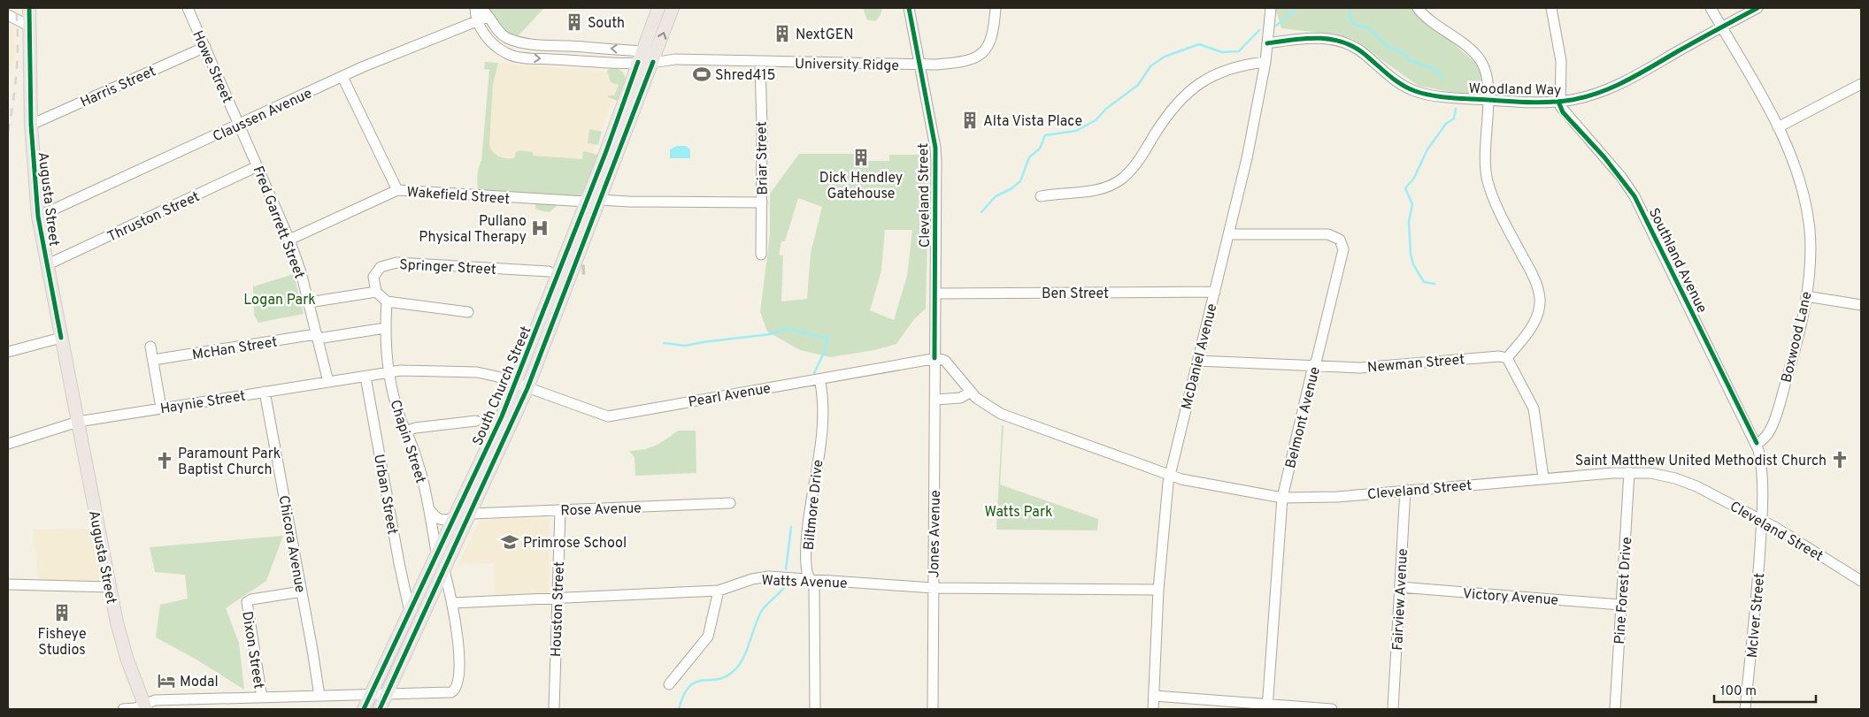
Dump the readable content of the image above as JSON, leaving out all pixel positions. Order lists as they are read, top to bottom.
{
  "streets": {
    "main road": ["Augusta Street", "South Church Street"],
    "street": [
      "University Ridge",
      "Howe Street",
      "Harris Street",
      "Woodland Way",
      "Claussen Avenue",
      "Briar Street",
      "Wakefield Street",
      "Cleveland Street",
      "Thruston Street",
      "Fred Garrett Street",
      "Southland Avenue",
      "Springer Street",
      "Ben Street",
      "Boxwood Lane",
      "McHan Street",
      "McDaniel Avenue",
      "Newman Street",
      "Pearl Avenue",
      "Haynie Street",
      "Belmont Avenue",
      "Chapin Street",
      "Urban Street",
      "Biltmore Drive",
      "Rose Avenue",
      "Jones Avenue",
      "Chicora Avenue",
      "Watts Avenue",
      "Pine Forest Drive",
      "Victory Avenue",
      "Fairview Avenue",
      "Houston Street",
      "McIver Street",
      "Dixon Street"
    ]
  },
  "crossings": [
    ["University Ridge", "Claussen Avenue"],
    ["University Ridge", "Briar Street"],
    ["University Ridge", "Cleveland Street"],
    ["University Ridge", "South Church Street"],
    ["Howe Street", "Harris Street"],
    ["Howe Street", "Claussen Avenue"],
    ["Howe Street", "Fred Garrett Street"],
    ["Harris Street", "Augusta Street"],
    ["Woodland Way", "Southland Avenue"],
    ["Woodland Way", "Boxwood Lane"],
    ["Woodland Way", "McDaniel Avenue"],
    ["Claussen Avenue", "Augusta Street"],
    ["Claussen Avenue", "Fred Garrett Street"],
    ["Wakefield Street", "Fred Garrett Street"],
    ["Wakefield Street", "South Church Street"],
    ["Cleveland Street", "Ben Street"],
    ["Cleveland Street", "McDaniel Avenue"],
    ["Cleveland Street", "Pearl Avenue"],
    ["Cleveland Street", "Belmont Avenue"],
    ["Cleveland Street", "Jones Avenue"],
    ["Cleveland Street", "Pine Forest Drive"],
    ["Cleveland Street", "Fairview Avenue"],
    ["Cleveland Street", "McIver Street"],
    ["Augusta Street", "Thruston Street"],
    ["Augusta Street", "Haynie Street"],
    ["Thruston Street", "Fred Garrett Street"],
    ["Fred Garrett Street", "McHan Street"],
    ["Fred Garrett Street", "Haynie Street"],
    ["Southland Avenue", "Boxwood Lane"],
    ["Ben Street", "McDaniel Avenue"],
    ["McDaniel Avenue", "Newman Street"],
    ["McDaniel Avenue", "Belmont Avenue"],
    ["McDaniel Avenue", "Watts Avenue"],
    ["Newman Street", "Belmont Avenue"],
    ["South Church Street", "Pearl Avenue"],
    ["South Church Street", "Chapin Street"],
    ["South Church Street", "Urban Street"],
    ["South Church Street", "Rose Avenue"],
    ["Pearl Avenue", "Biltmore Drive"],
    ["Pearl Avenue", "Jones Avenue"],
    ["Haynie Street", "Chicora Avenue"],
    ["Biltmore Drive", "Watts Avenue"],
    ["Rose Avenue", "Houston Street"],
    ["Jones Avenue", "Watts Avenue"],
    ["Chicora Avenue", "Dixon Street"],
    ["Watts Avenue", "Houston Street"],
    ["Pine Forest Drive", "Victory Avenue"],
    ["Victory Avenue", "Fairview Avenue"]
  ],
  "parks": ["Logan Park", "Watts Park"],
  "places": {
    "building": [
      "South",
      "NextGEN",
      "Alta Vista Place",
      "Dick Hendley Gatehouse",
      "Fisheye Studios"
    ],
    "sports": ["Shred415"],
    "hospital": ["Pullano Physical Therapy"],
    "church": ["Saint Matthew United Methodist Church", "Paramount Park Baptist Church"],
    "school or university": ["Primrose School"],
    "hotel": ["Modal"]
  },
  "scale_bar": "100 m"
}
